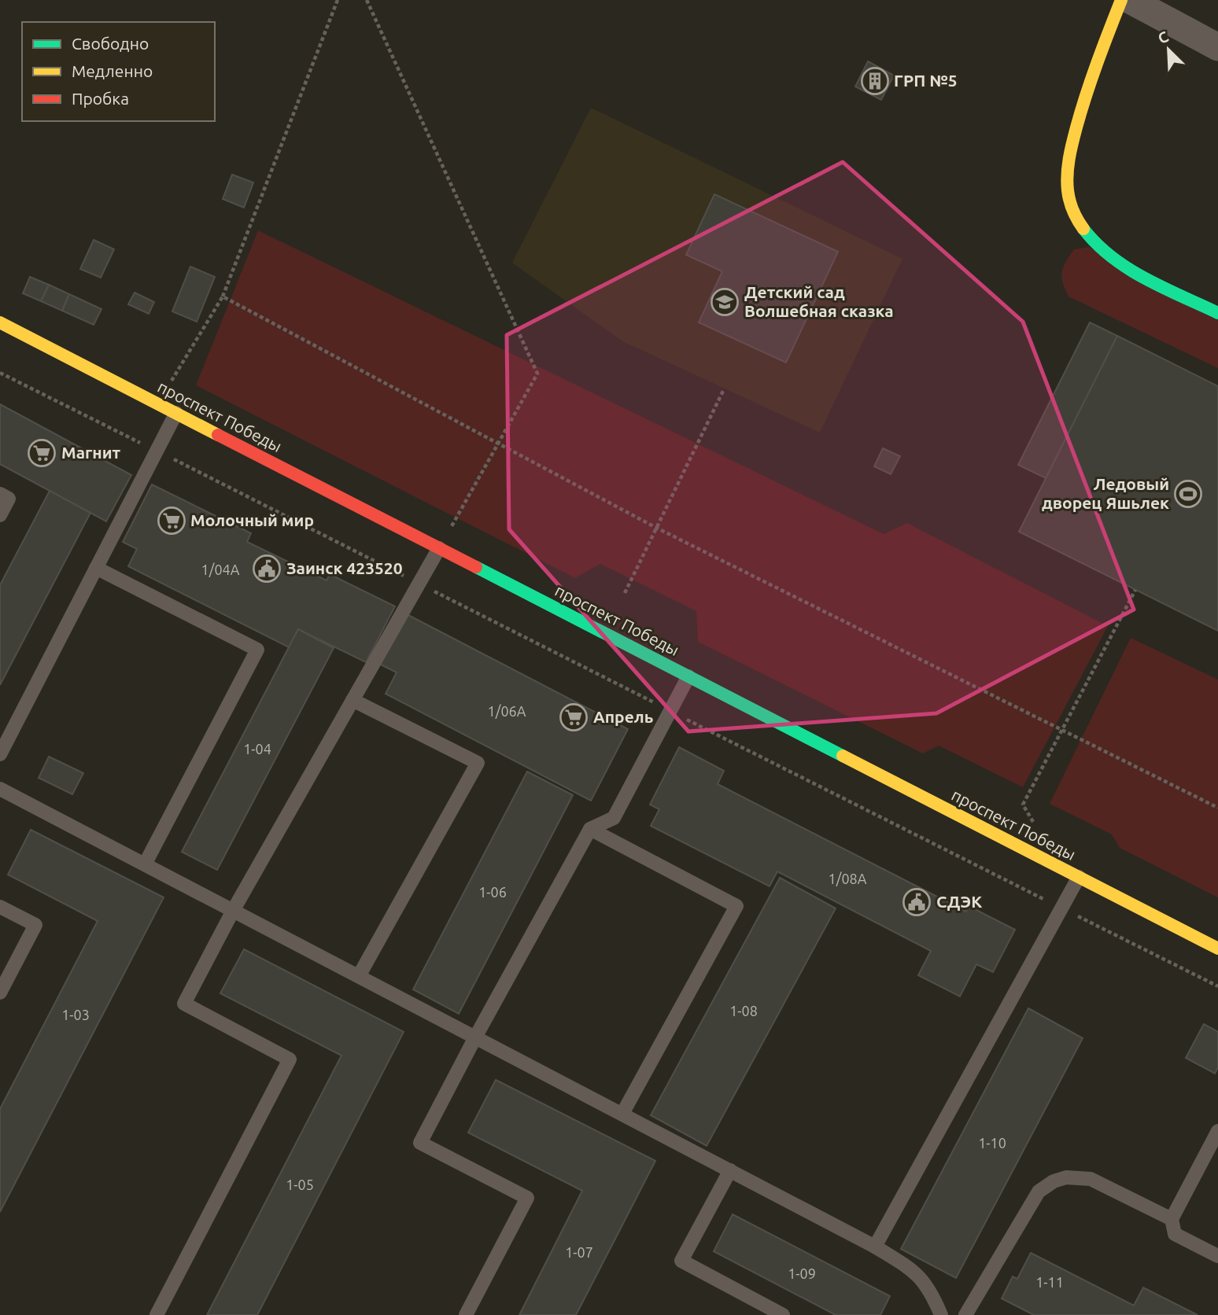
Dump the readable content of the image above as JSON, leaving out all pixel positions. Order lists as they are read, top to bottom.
{
  "streets": {
    "main road": ["проспект Победы"]
  },
  "places": {
    "building": ["ГРП №5"],
    "school or university": ["Детский сад Волшебная сказка"],
    "supermarket": ["Магнит", "Молочный мир", "Апрель"],
    "sports": ["Ледовый дворец Яшьлек"],
    "public building": ["Заинск 423520", "СДЭК"]
  },
  "house_numbers": [
    "1/04А",
    "1/06А",
    "1-04",
    "1/08А",
    "1-06",
    "1-08",
    "1-03",
    "1-10",
    "1-05",
    "1-07",
    "1-09",
    "1-11"
  ],
  "legend": ["Свободно", "Медленно", "Пробка"],
  "north": "top left"
}
